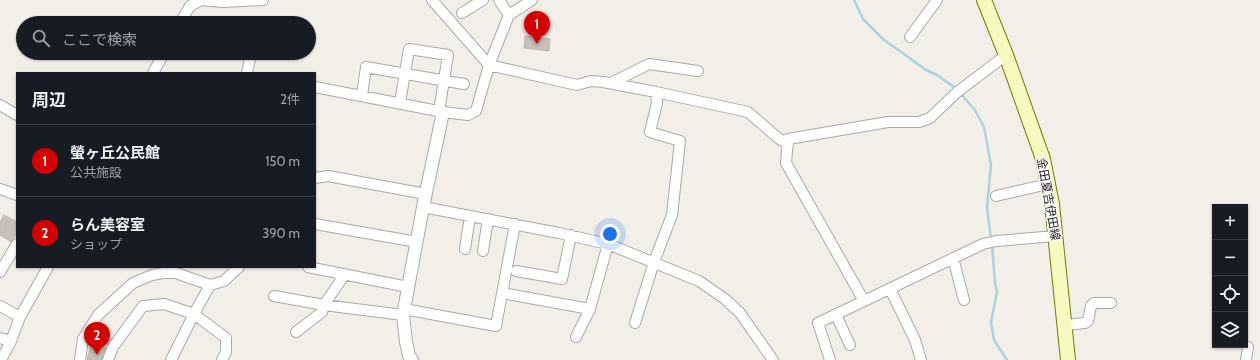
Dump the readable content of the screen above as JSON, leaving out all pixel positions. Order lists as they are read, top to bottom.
{
  "streets": {
    "main road": ["金田夏吉伊田線"]
  },
  "page": {
    "pins": ["1", "2"],
    "search": "ここで検索",
    "heading": ["周辺", "2件"],
    "list": [
      {
        "mark": "1",
        "name": "螢ヶ丘公民館",
        "note": "公共施設",
        "value": "150 m"
      },
      {
        "mark": "2",
        "name": "らん美容室",
        "note": "ショップ",
        "value": "390 m"
      }
    ],
    "map_buttons": ["+", "−"]
  }
}
